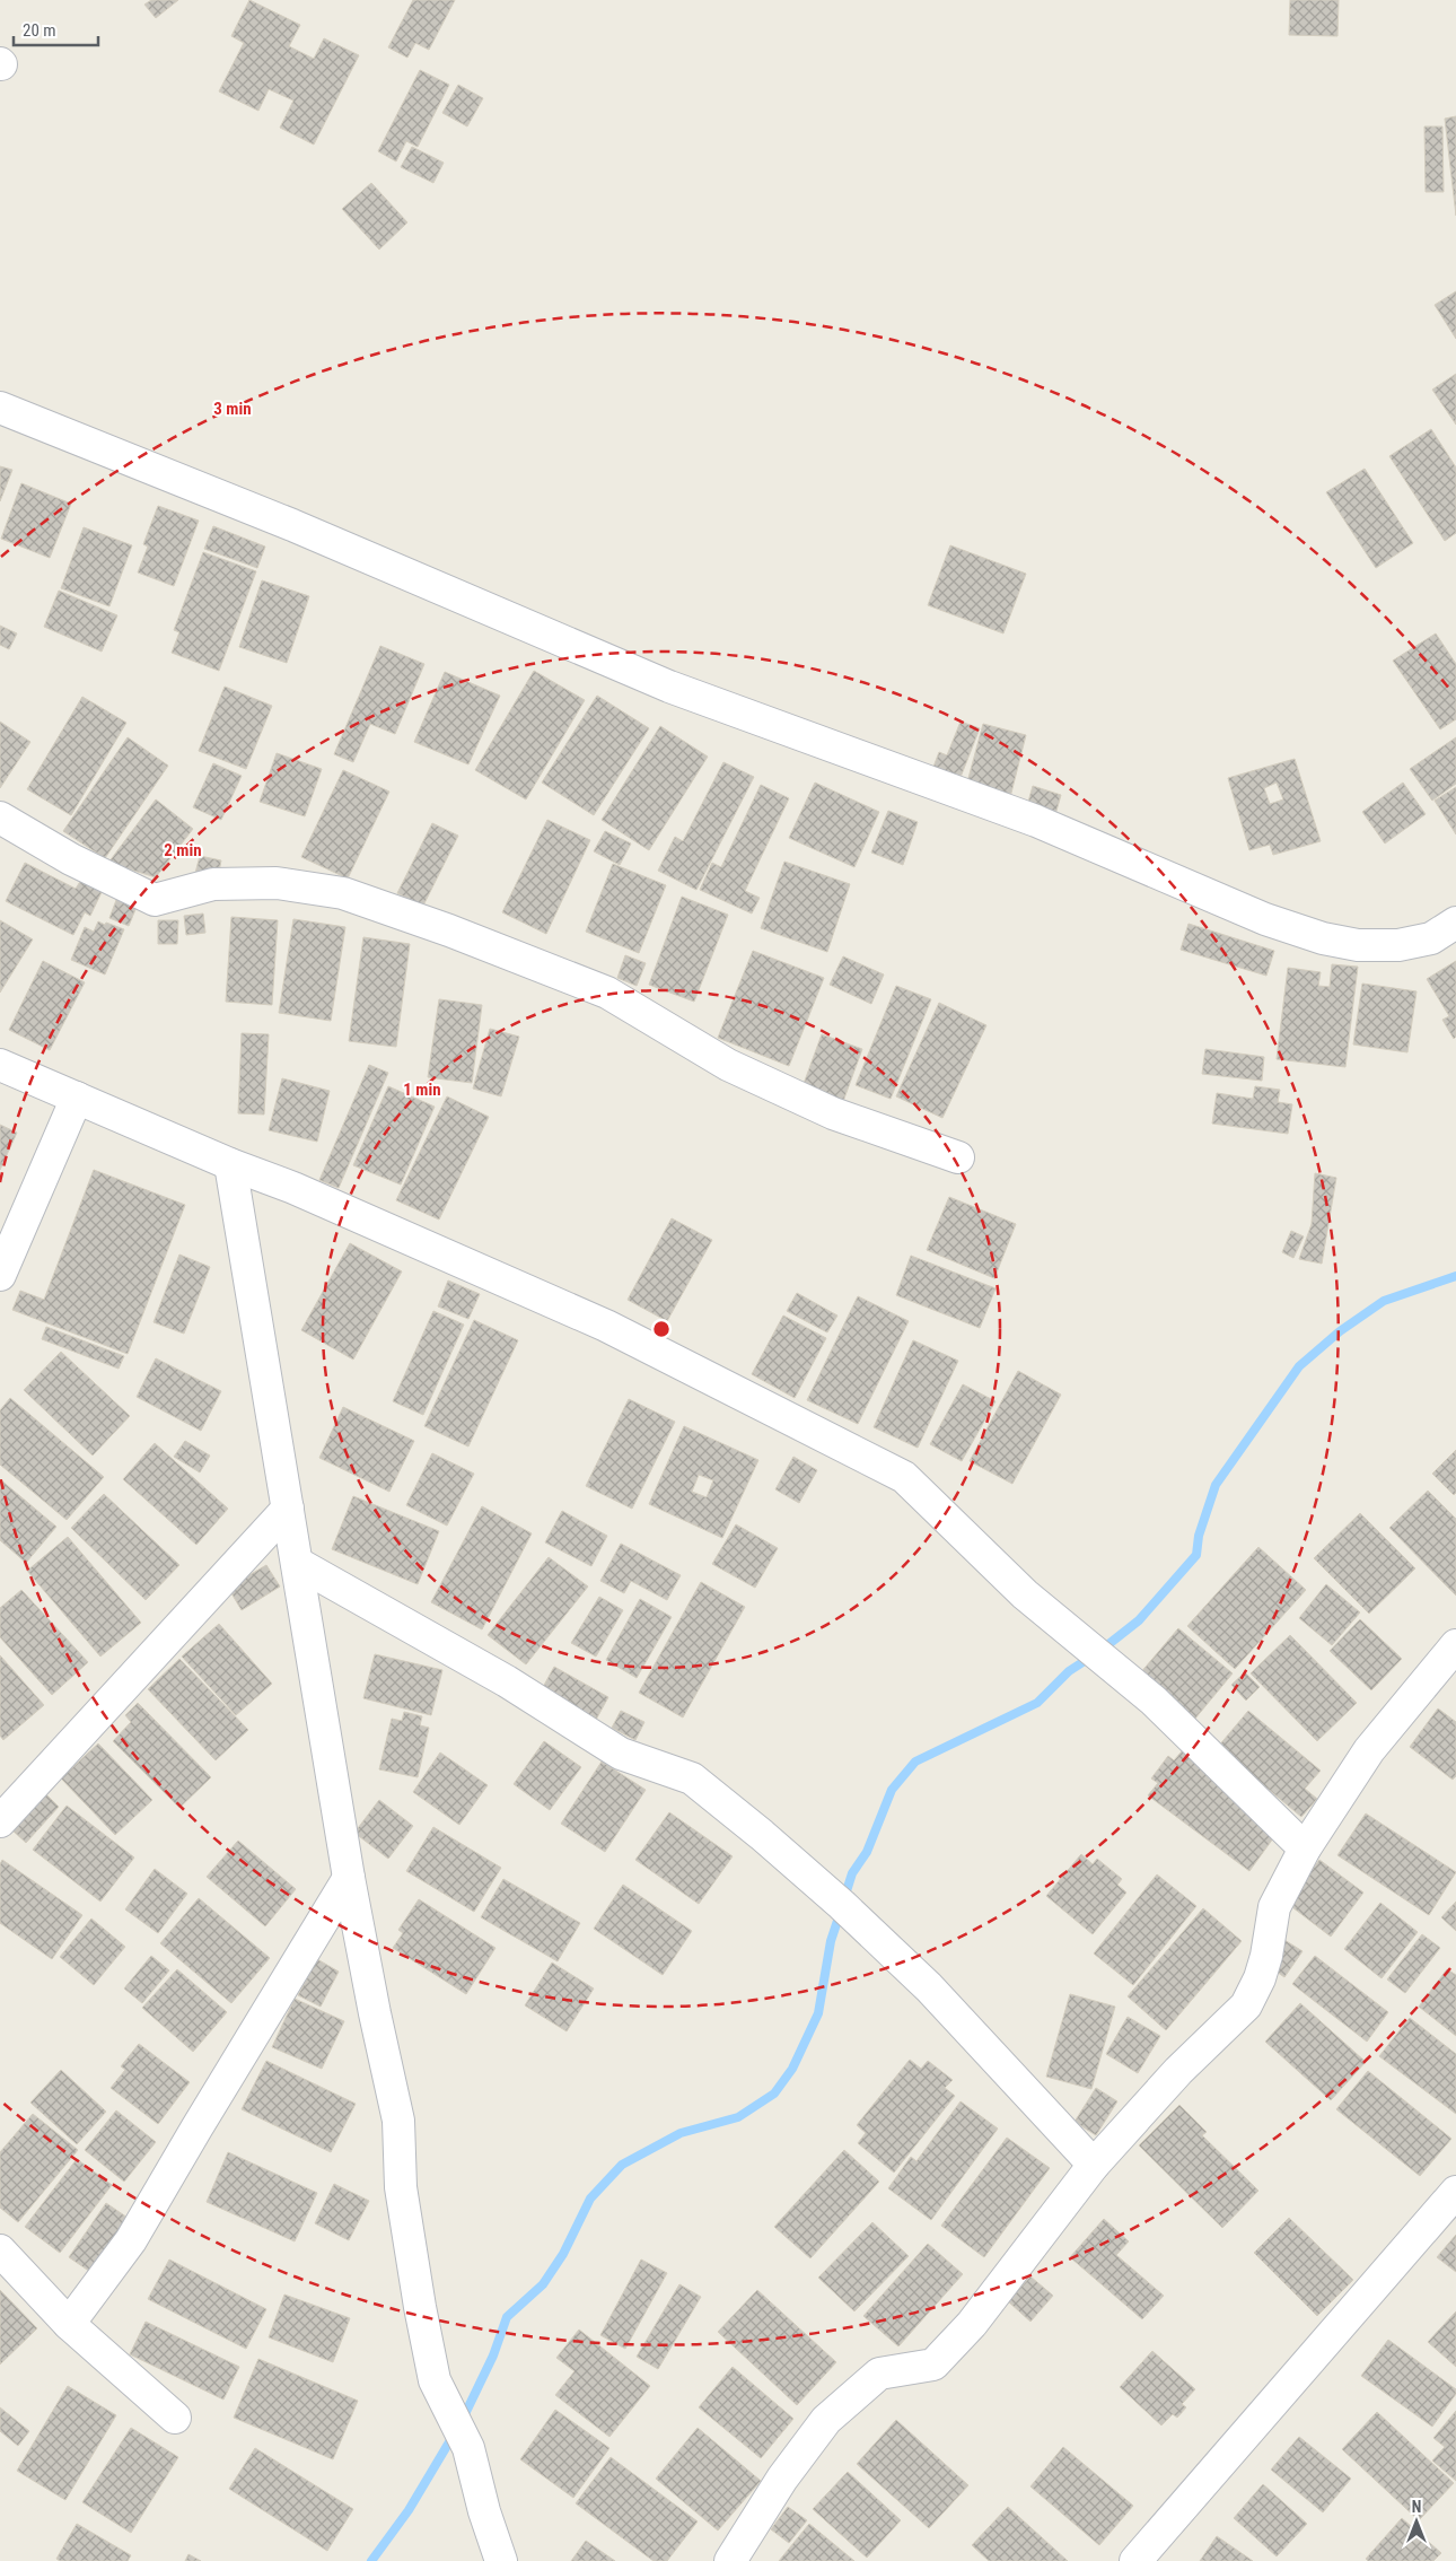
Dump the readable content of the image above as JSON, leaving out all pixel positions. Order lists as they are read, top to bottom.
{
  "scale_bar": "20 m",
  "north": "top",
  "rings": ["3 min", "2 min", "1 min"]
}
